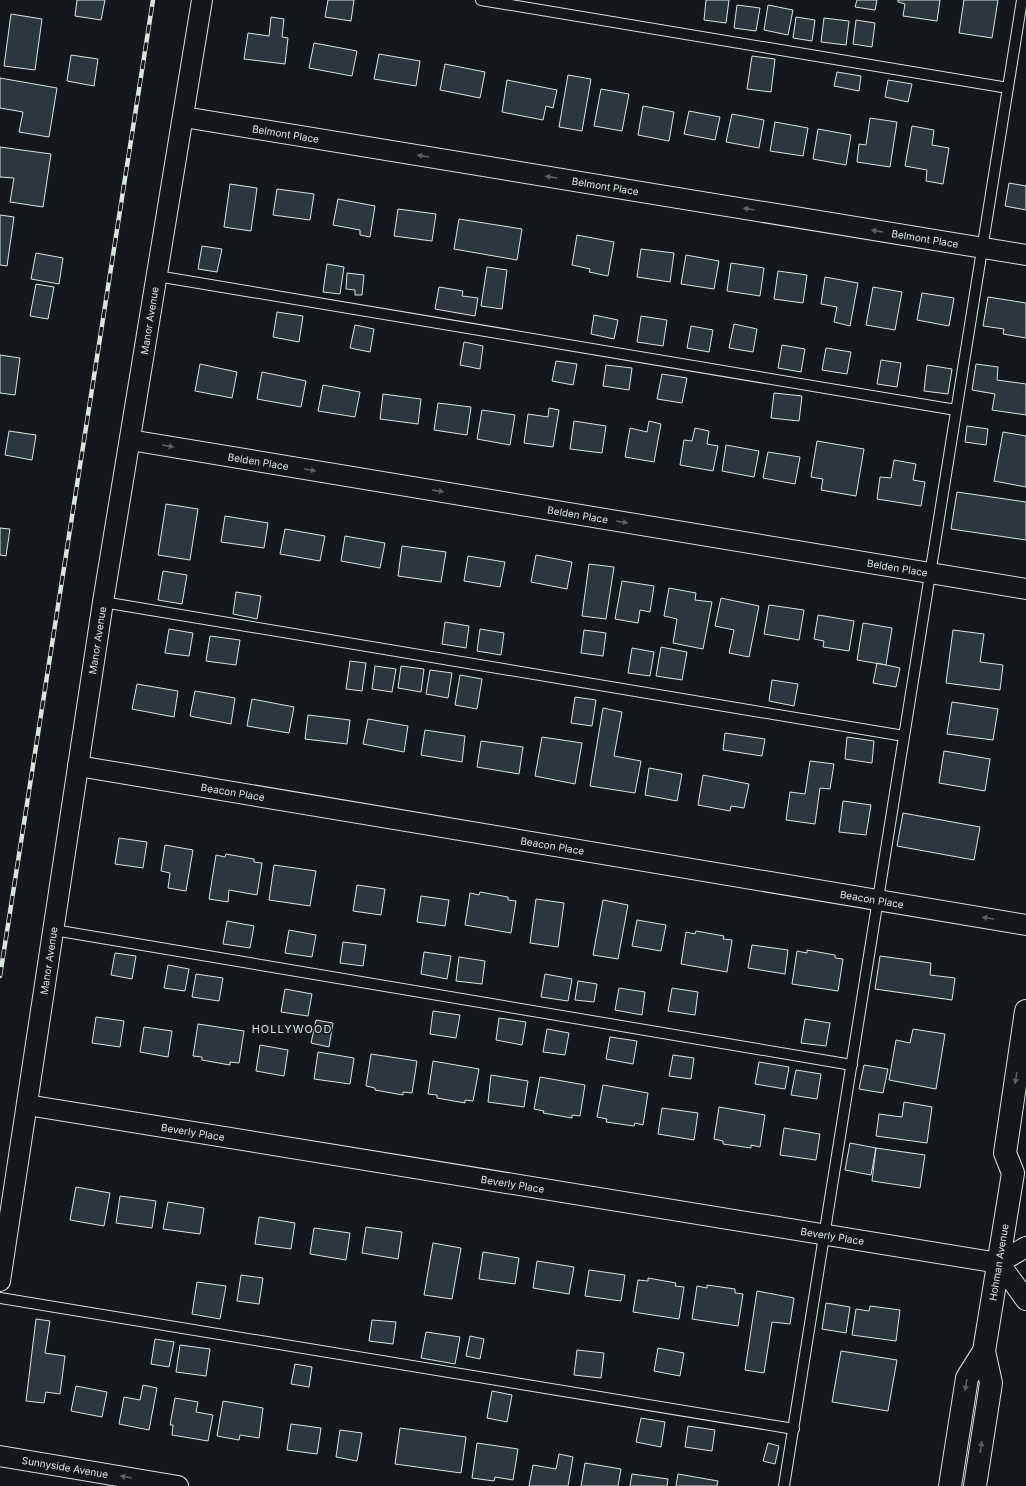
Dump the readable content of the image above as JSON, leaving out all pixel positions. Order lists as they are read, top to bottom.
{
  "streets": {
    "main road": ["Hohman Avenue"],
    "street": [
      "Belmont Place",
      "Manor Avenue",
      "Belden Place",
      "Beacon Place",
      "Beverly Place",
      "Sunnyside Avenue"
    ]
  },
  "crossings": [
    ["Belmont Place", "Manor Avenue"],
    ["Manor Avenue", "Belden Place"],
    ["Manor Avenue", "Beacon Place"],
    ["Manor Avenue", "Beverly Place"],
    ["Beverly Place", "Hohman Avenue"]
  ],
  "one_way": ["Belmont Place", "Belden Place", "Sunnyside Avenue"],
  "districts": ["HOLLYWOOD"]
}
